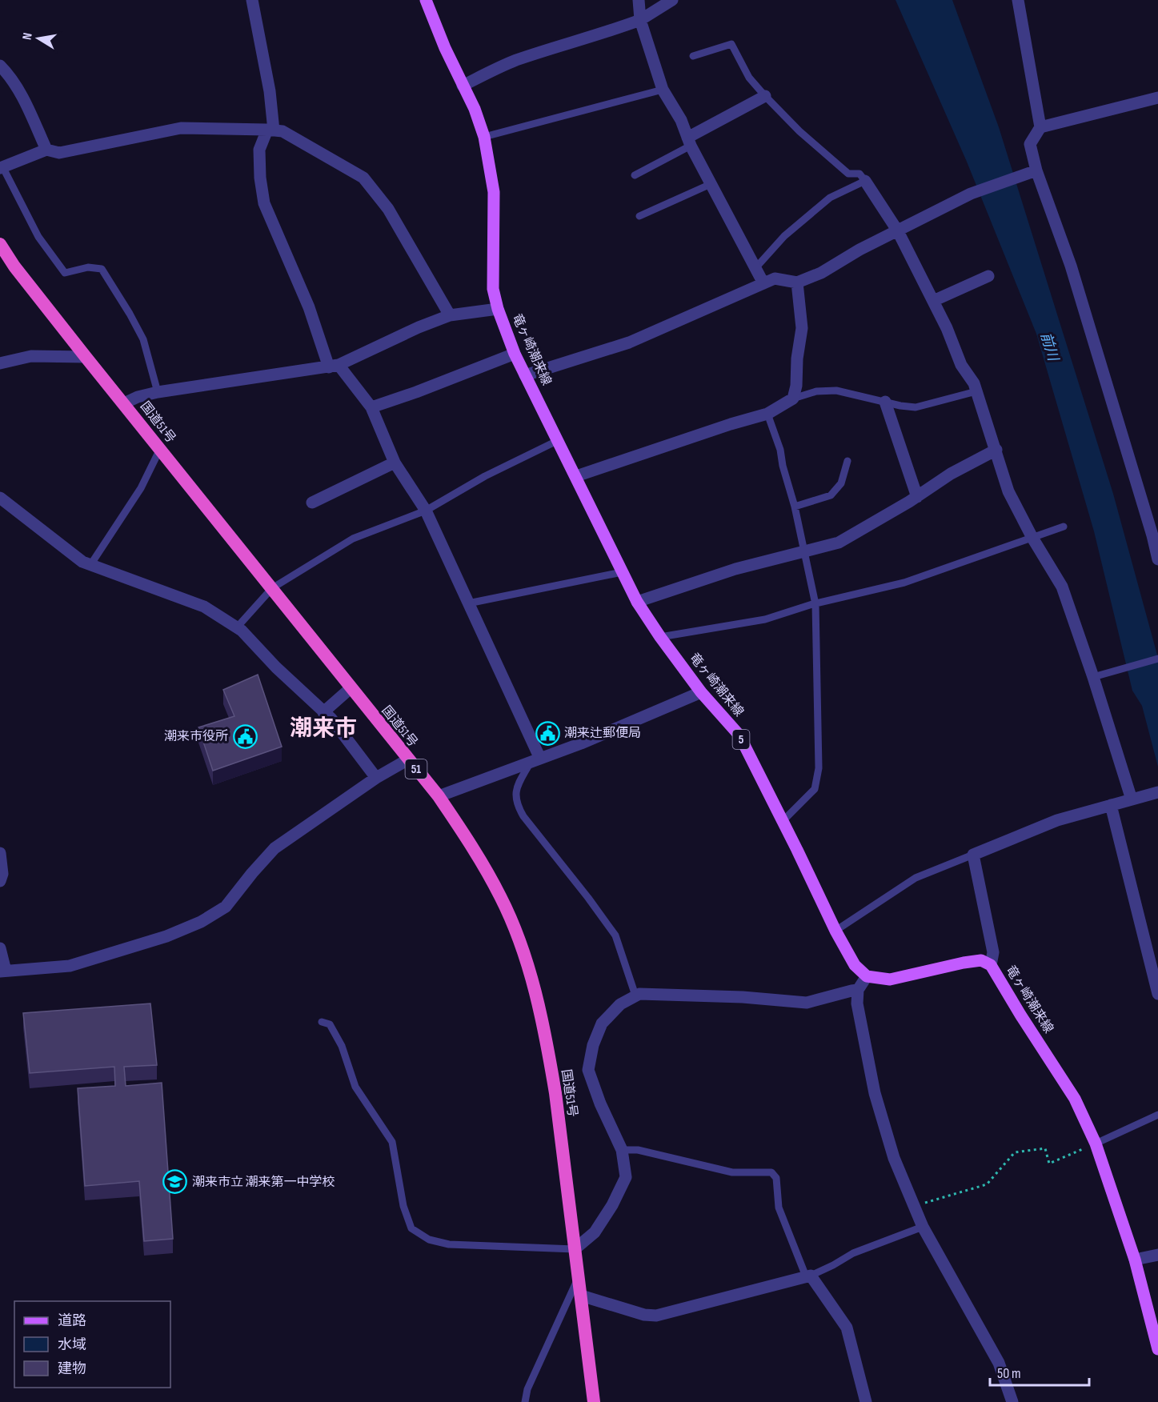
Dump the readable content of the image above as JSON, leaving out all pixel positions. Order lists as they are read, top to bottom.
{
  "streets": {
    "highway": ["国道51号", "51"],
    "main road": ["竜ヶ崎潮来線", "5"]
  },
  "districts": ["潮来市"],
  "water": ["前川"],
  "places": {
    "public building": ["潮来辻郵便局", "潮来市役所"],
    "school or university": ["潮来市立 潮来第一中学校"]
  },
  "legend": ["道路", "水域", "建物"],
  "scale_bar": "50 m",
  "north": "left"
}
